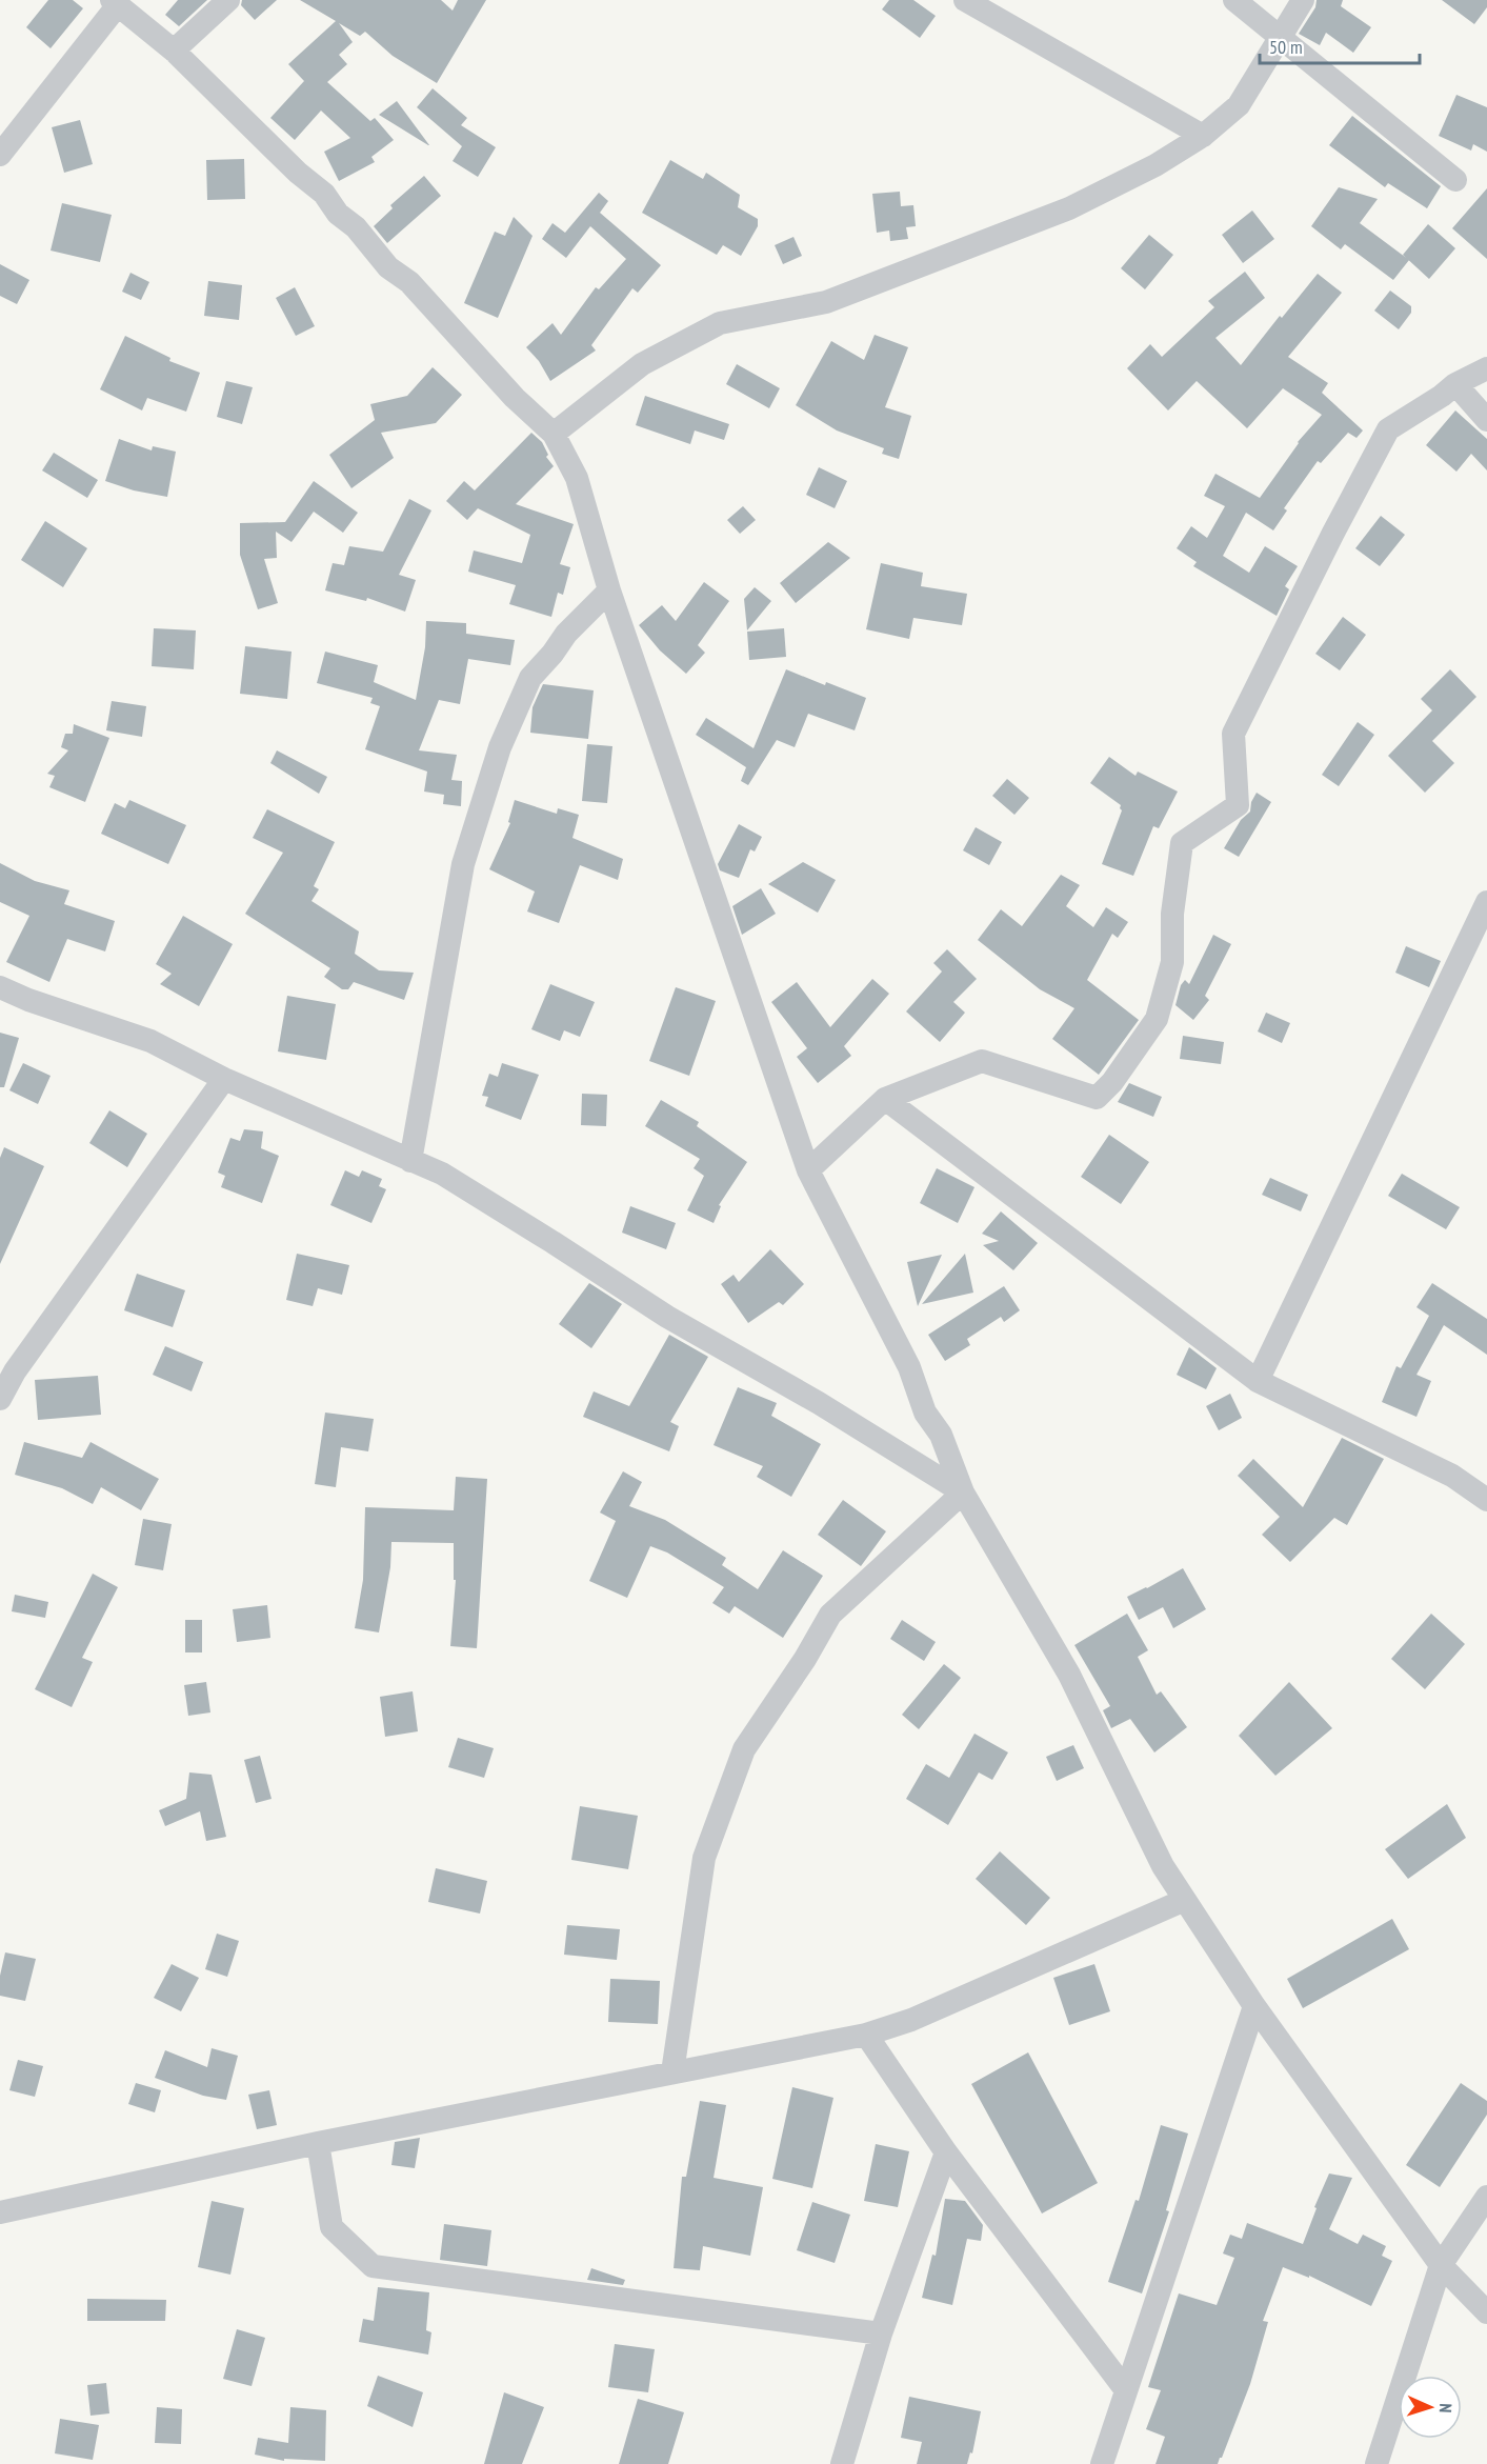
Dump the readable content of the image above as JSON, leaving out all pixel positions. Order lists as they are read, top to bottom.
{
  "scale_bar": "50 m",
  "north": "right"
}
